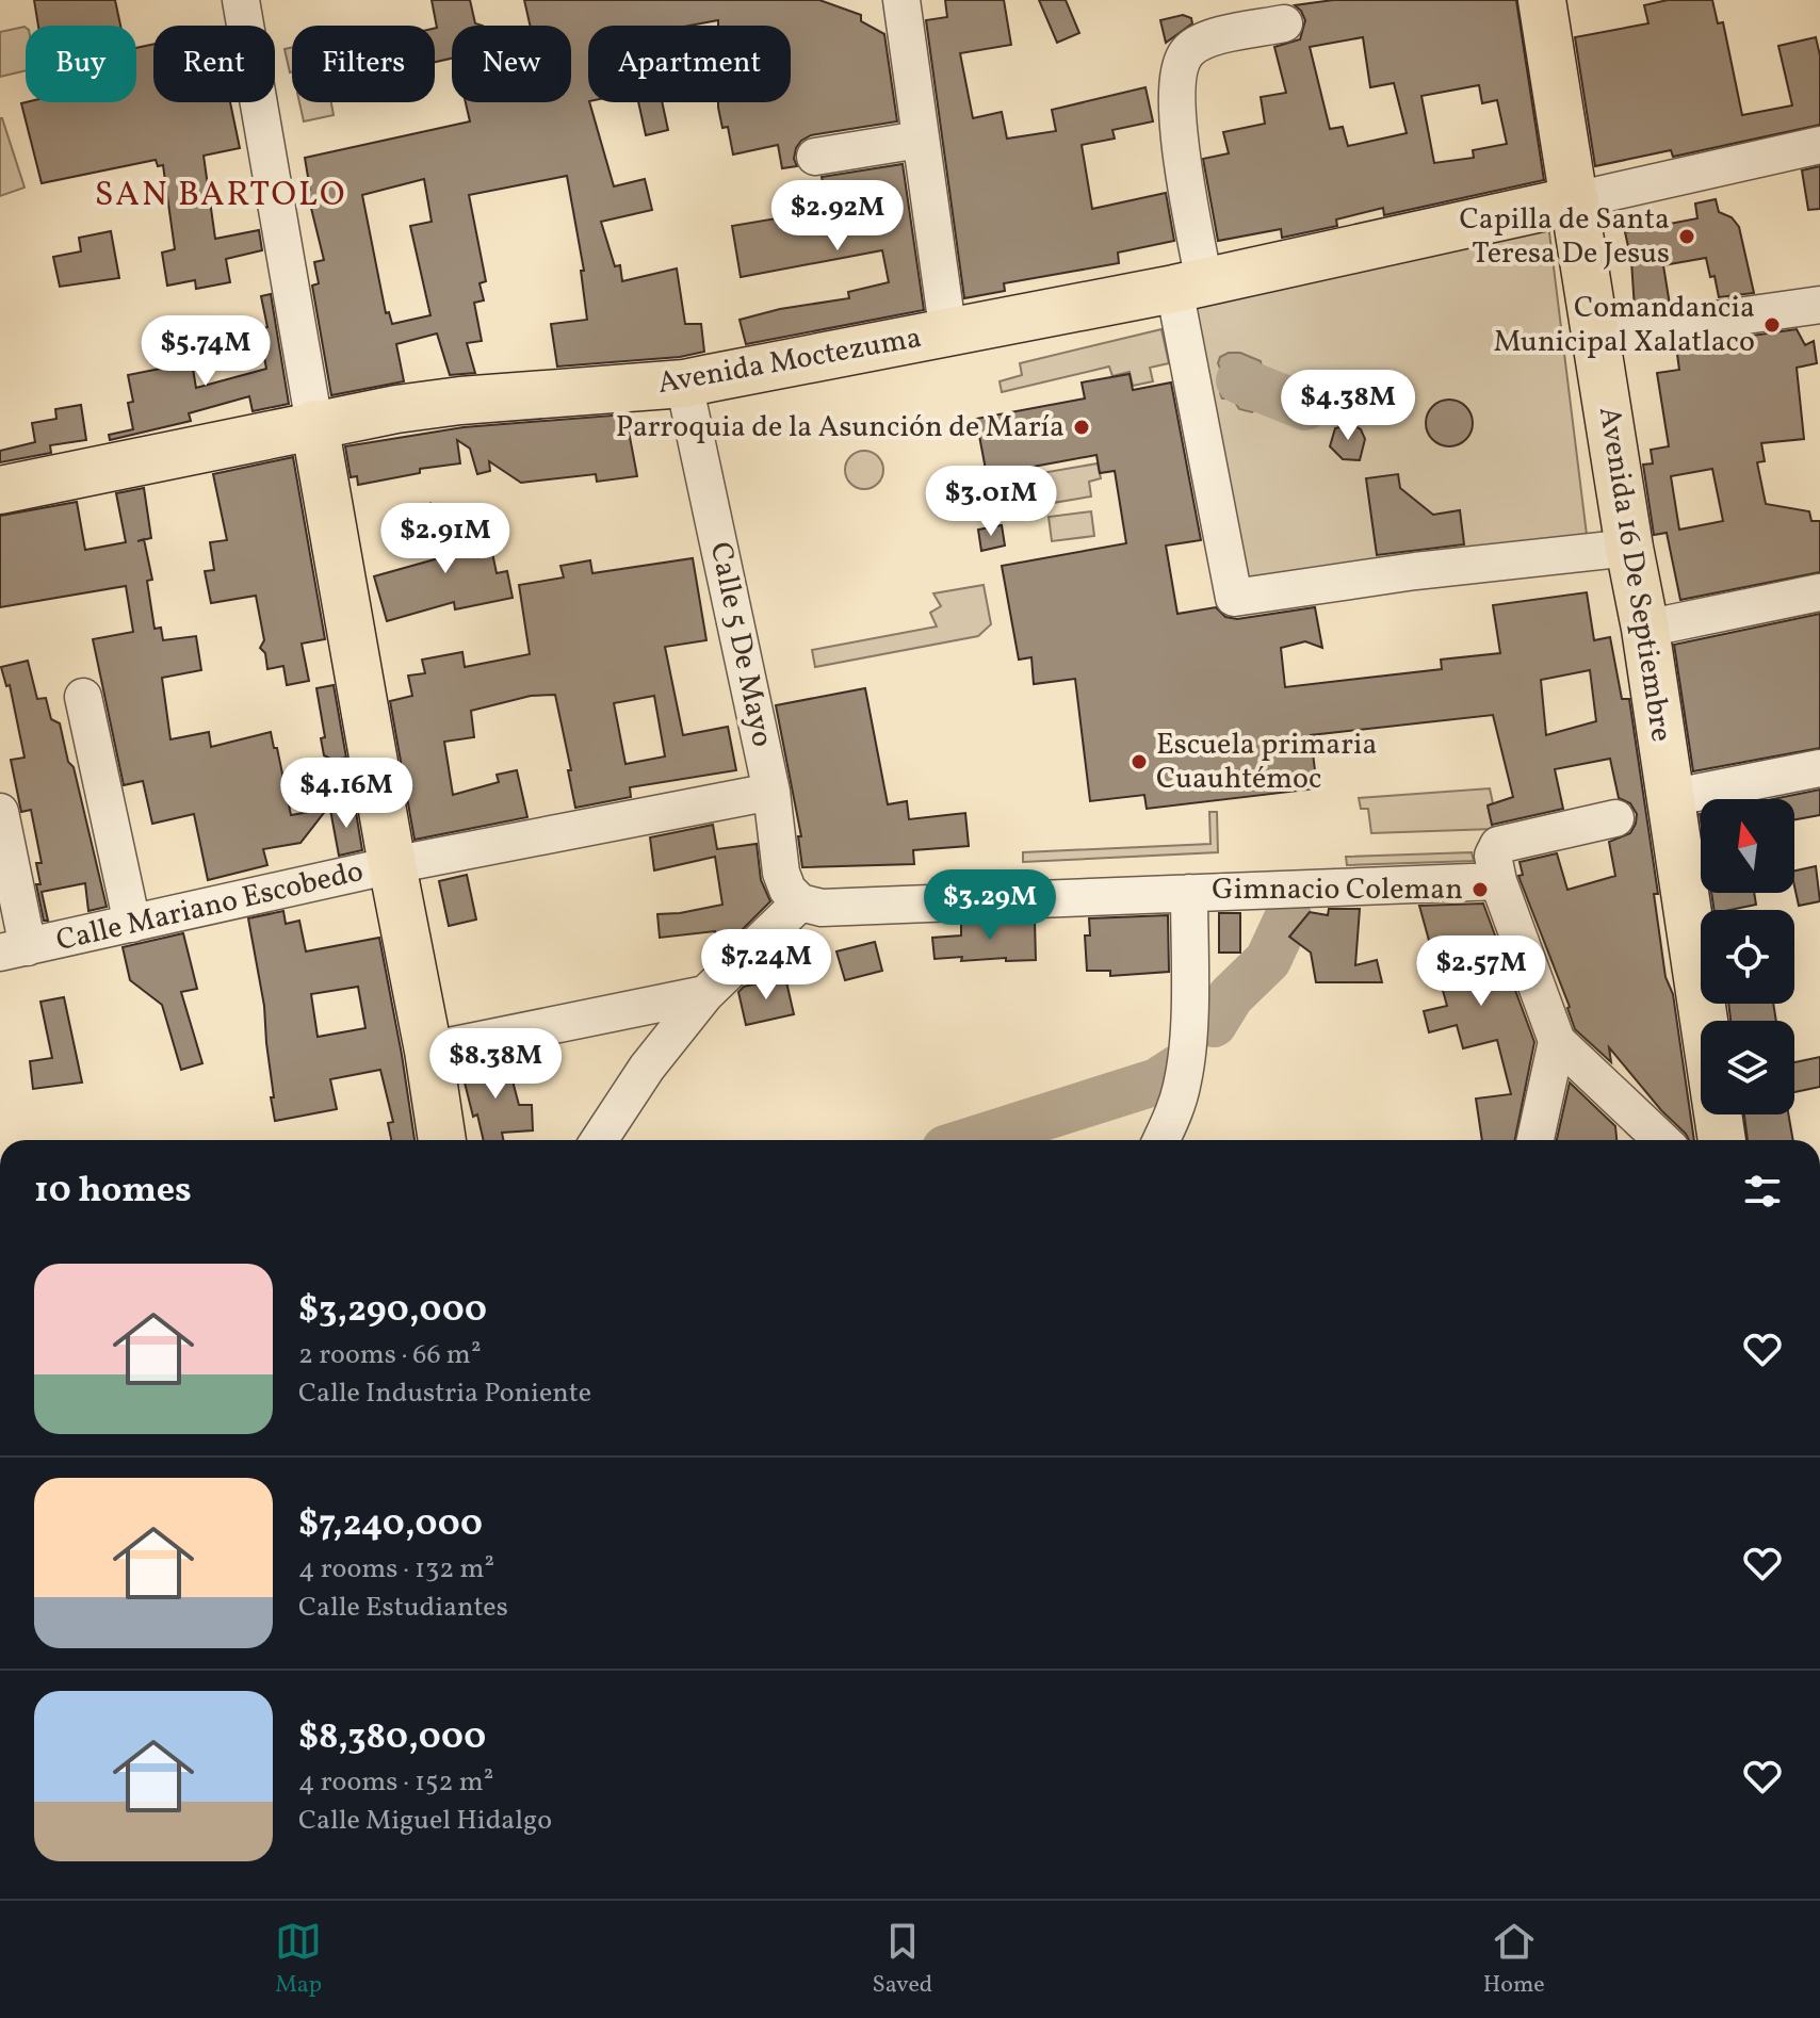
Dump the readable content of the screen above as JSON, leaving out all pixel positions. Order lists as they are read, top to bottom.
{
  "streets": {
    "main road": ["Avenida Moctezuma", "Avenida 16 De Septiembre"],
    "street": ["Calle 5 De Mayo", "Calle Mariano Escobedo"]
  },
  "crossings": [
    ["Avenida Moctezuma", "Avenida 16 De Septiembre"],
    ["Avenida Moctezuma", "Calle 5 De Mayo"],
    ["Calle 5 De Mayo", "Calle Mariano Escobedo"]
  ],
  "districts": ["SAN BARTOLO"],
  "places": [
    "Capilla de Santa Teresa De Jesus",
    "Comandancia Municipal Xalatlaco",
    "Parroquia de la Asunción de María",
    "Escuela primaria Cuauhtémoc",
    "Gimnacio Coleman"
  ],
  "north": "top",
  "page": {
    "chip": [
      "Buy",
      "Rent",
      "Filters",
      "New",
      "Apartment"
    ],
    "price": [
      "$2.92M",
      "$5.74M",
      "$4.38M",
      "$3.01M",
      "$2.91M",
      "$4.16M",
      "$3.29M",
      "$7.24M",
      "$2.57M",
      "$8.38M"
    ],
    "heading": "10 homes",
    "list": [
      {
        "name": "$3,290,000",
        "note": "2 rooms · 66 m² · Calle Industria Poniente"
      },
      {
        "name": "$7,240,000",
        "note": "4 rooms · 132 m² · Calle Estudiantes"
      },
      {
        "name": "$8,380,000",
        "note": "4 rooms · 152 m² · Calle Miguel Hidalgo"
      }
    ],
    "tabs": ["Map", "Saved", "Home"]
  }
}
